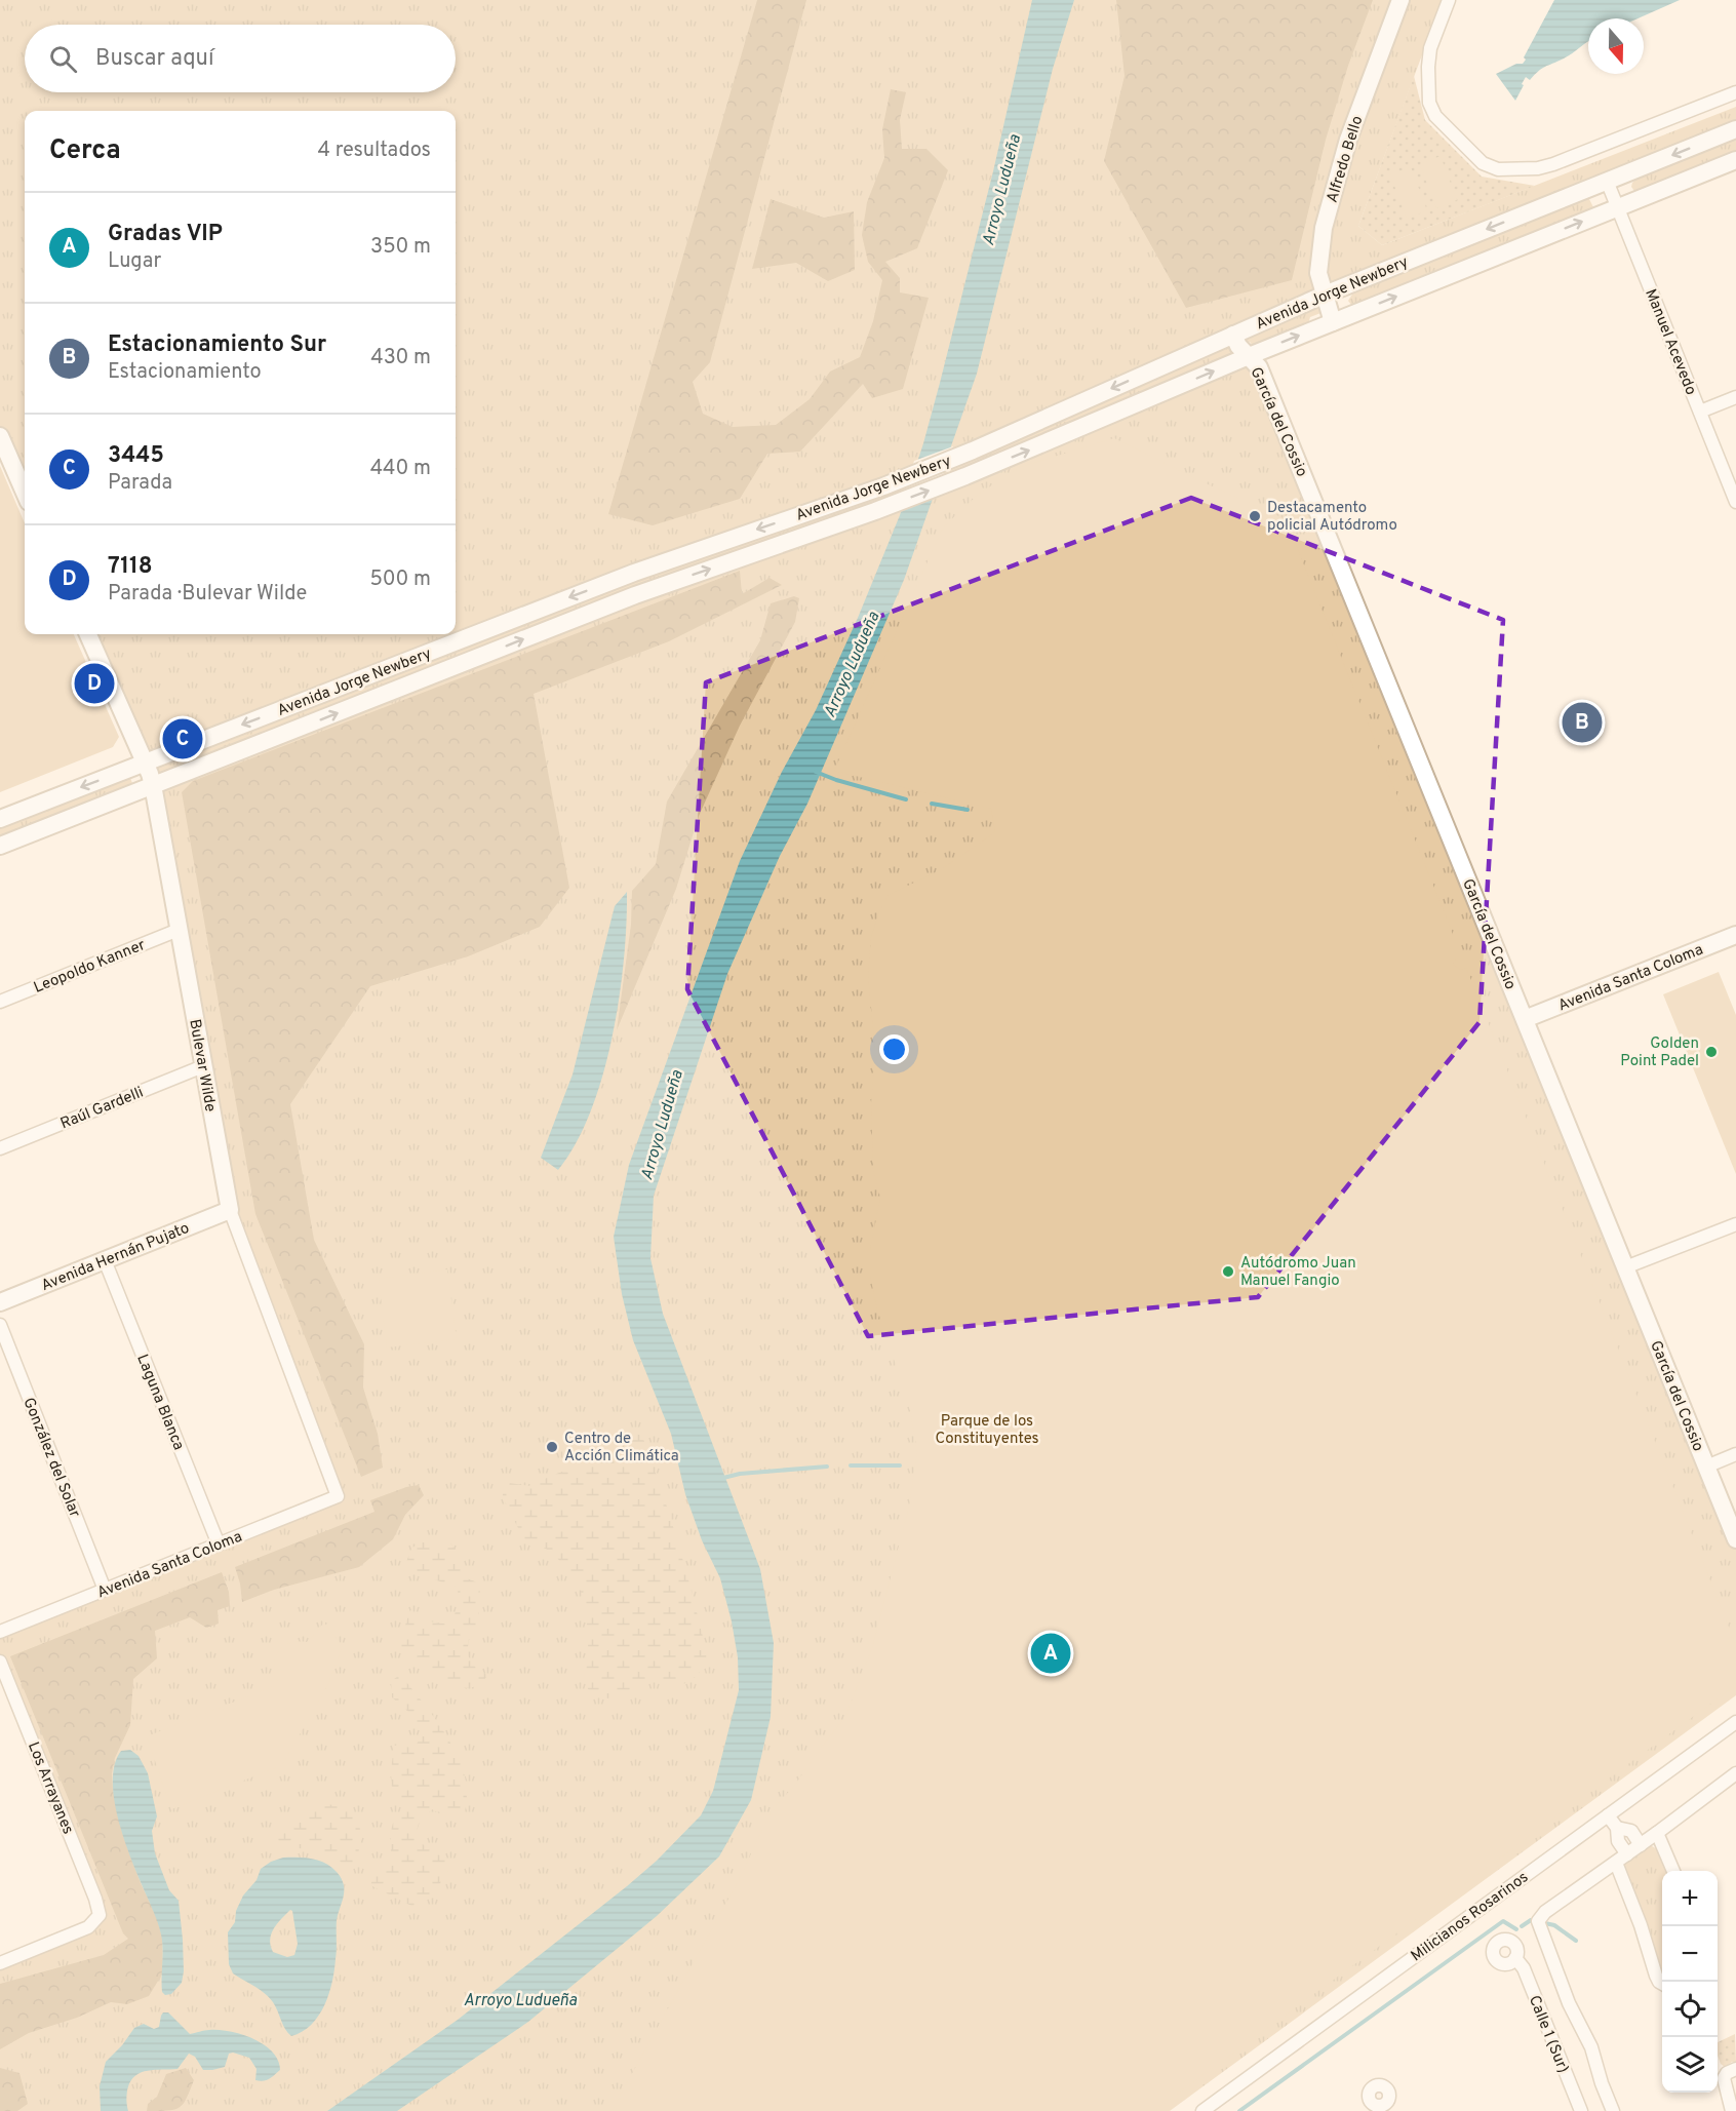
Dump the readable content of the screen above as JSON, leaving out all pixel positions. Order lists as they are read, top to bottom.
{
  "streets": {
    "main road": [
      "Alfredo Bello",
      "Avenida Jorge Newbery",
      "García del Cossio",
      "Avenida Santa Coloma",
      "Bulevar Wilde",
      "Avenida Hernán Pujato"
    ],
    "street": [
      "Manuel Acevedo",
      "Leopoldo Kanner",
      "Raúl Gardelli",
      "Laguna Blanca",
      "González del Solar",
      "Los Arrayanes",
      "Milicianos Rosarinos",
      "Calle 1 (Sur)"
    ]
  },
  "crossings": [
    ["Alfredo Bello", "Avenida Jorge Newbery"],
    ["Avenida Jorge Newbery", "Manuel Acevedo"],
    ["Avenida Jorge Newbery", "García del Cossio"],
    ["Avenida Jorge Newbery", "Bulevar Wilde"],
    ["García del Cossio", "Avenida Santa Coloma"],
    ["Leopoldo Kanner", "Bulevar Wilde"],
    ["Avenida Santa Coloma", "Bulevar Wilde"],
    ["Avenida Santa Coloma", "Laguna Blanca"],
    ["Avenida Santa Coloma", "González del Solar"],
    ["Bulevar Wilde", "Raúl Gardelli"],
    ["Bulevar Wilde", "Avenida Hernán Pujato"],
    ["Avenida Hernán Pujato", "Laguna Blanca"]
  ],
  "water": ["Arroyo Ludueña"],
  "parks": ["Parque de los Constituyentes"],
  "places": [
    "Destacamento policial Autódromo",
    "Golden Point Padel",
    "Autódromo Juan Manuel Fangio",
    "Centro de Acción Climática"
  ],
  "north": "bottom",
  "page": {
    "search": "Buscar aquí",
    "heading": ["Cerca", "4 resultados"],
    "list": [
      {
        "mark": "A",
        "name": "Gradas VIP",
        "note": "Lugar",
        "value": "350 m"
      },
      {
        "mark": "B",
        "name": "Estacionamiento Sur",
        "note": "Estacionamiento",
        "value": "430 m"
      },
      {
        "mark": "C",
        "name": "3445",
        "note": "Parada",
        "value": "440 m"
      },
      {
        "mark": "D",
        "name": "7118",
        "note": "Parada · Bulevar Wilde",
        "value": "500 m"
      }
    ],
    "pins": [
      "D",
      "B",
      "C",
      "A"
    ],
    "map_buttons": ["+", "−"]
  }
}
